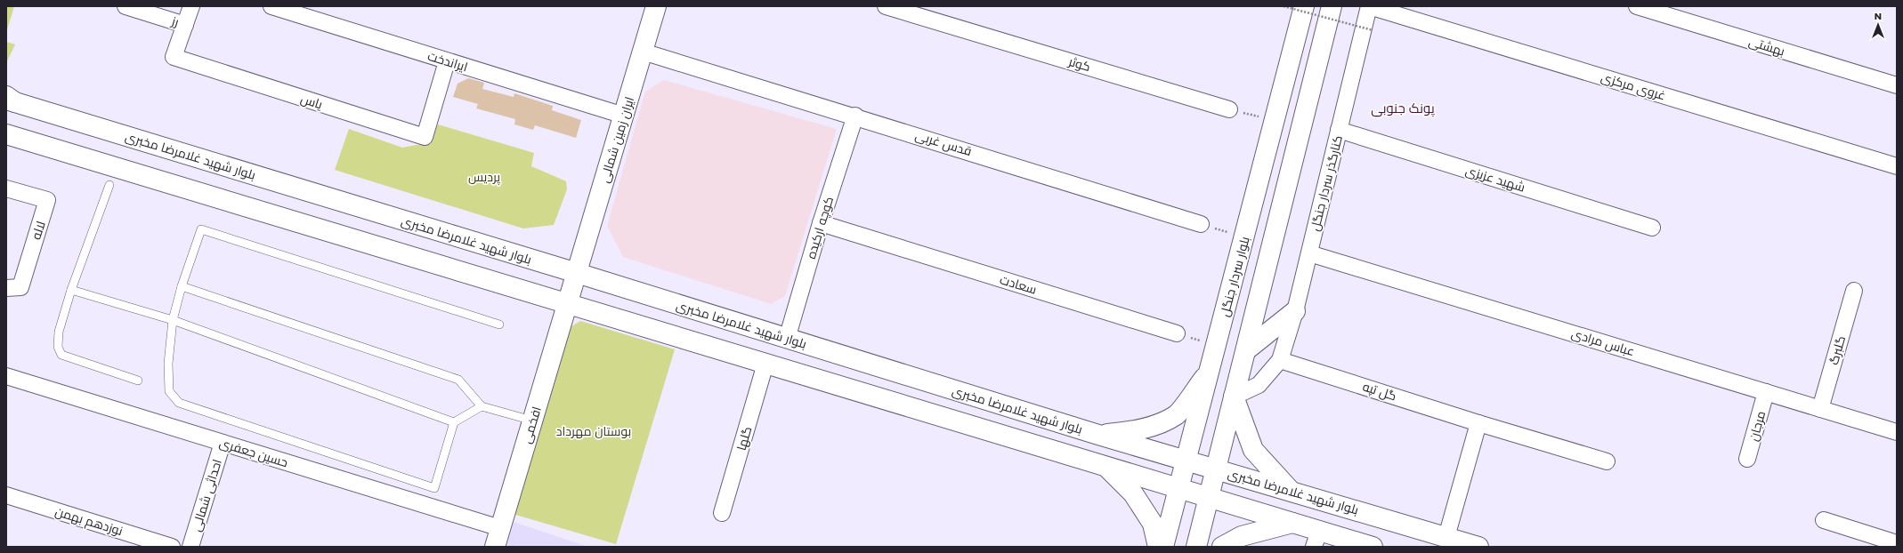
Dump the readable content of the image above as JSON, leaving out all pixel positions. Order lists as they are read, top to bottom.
{
  "streets": {
    "main road": [
      "ایران زمین شمالی",
      "بلوار شهید غلامرضا مخبری",
      "بلوار سردار جنگل",
      "افخمی"
    ],
    "street": [
      "رز",
      "بهشتی",
      "ایراندخت",
      "کوثر",
      "غروی مرکزی",
      "یاس",
      "قدس غربی",
      "شهید عزیزی",
      "کنارگذر سردار جنگل",
      "کوچه ارکیده",
      "لاله",
      "سعادت",
      "عباس مرادی",
      "گلبرگ",
      "گل تپه",
      "مرجان",
      "گلها",
      "حسین جعفری",
      "احداثی شمالی",
      "نوزدهم بهمن"
    ]
  },
  "crossings": [
    ["رز", "یاس"],
    ["ایراندخت", "یاس"],
    ["ایراندخت", "ایران زمین شمالی"],
    ["غروی مرکزی", "کنارگذر سردار جنگل"],
    ["ایران زمین شمالی", "قدس غربی"],
    ["ایران زمین شمالی", "بلوار شهید غلامرضا مخبری"],
    ["ایران زمین شمالی", "افخمی"],
    ["قدس غربی", "کوچه ارکیده"],
    ["بلوار شهید غلامرضا مخبری", "کوچه ارکیده"],
    ["بلوار شهید غلامرضا مخبری", "بلوار سردار جنگل"],
    ["شهید عزیزی", "کنارگذر سردار جنگل"],
    ["کنارگذر سردار جنگل", "عباس مرادی"],
    ["کنارگذر سردار جنگل", "گل تپه"],
    ["کوچه ارکیده", "سعادت"],
    ["عباس مرادی", "گلبرگ"],
    ["عباس مرادی", "مرجان"],
    ["افخمی", "حسین جعفری"],
    ["حسین جعفری", "احداثی شمالی"]
  ],
  "districts": ["پونک جنوبی"],
  "parks": ["پردیس", "بوستان مهرداد"],
  "north": "top"
}
